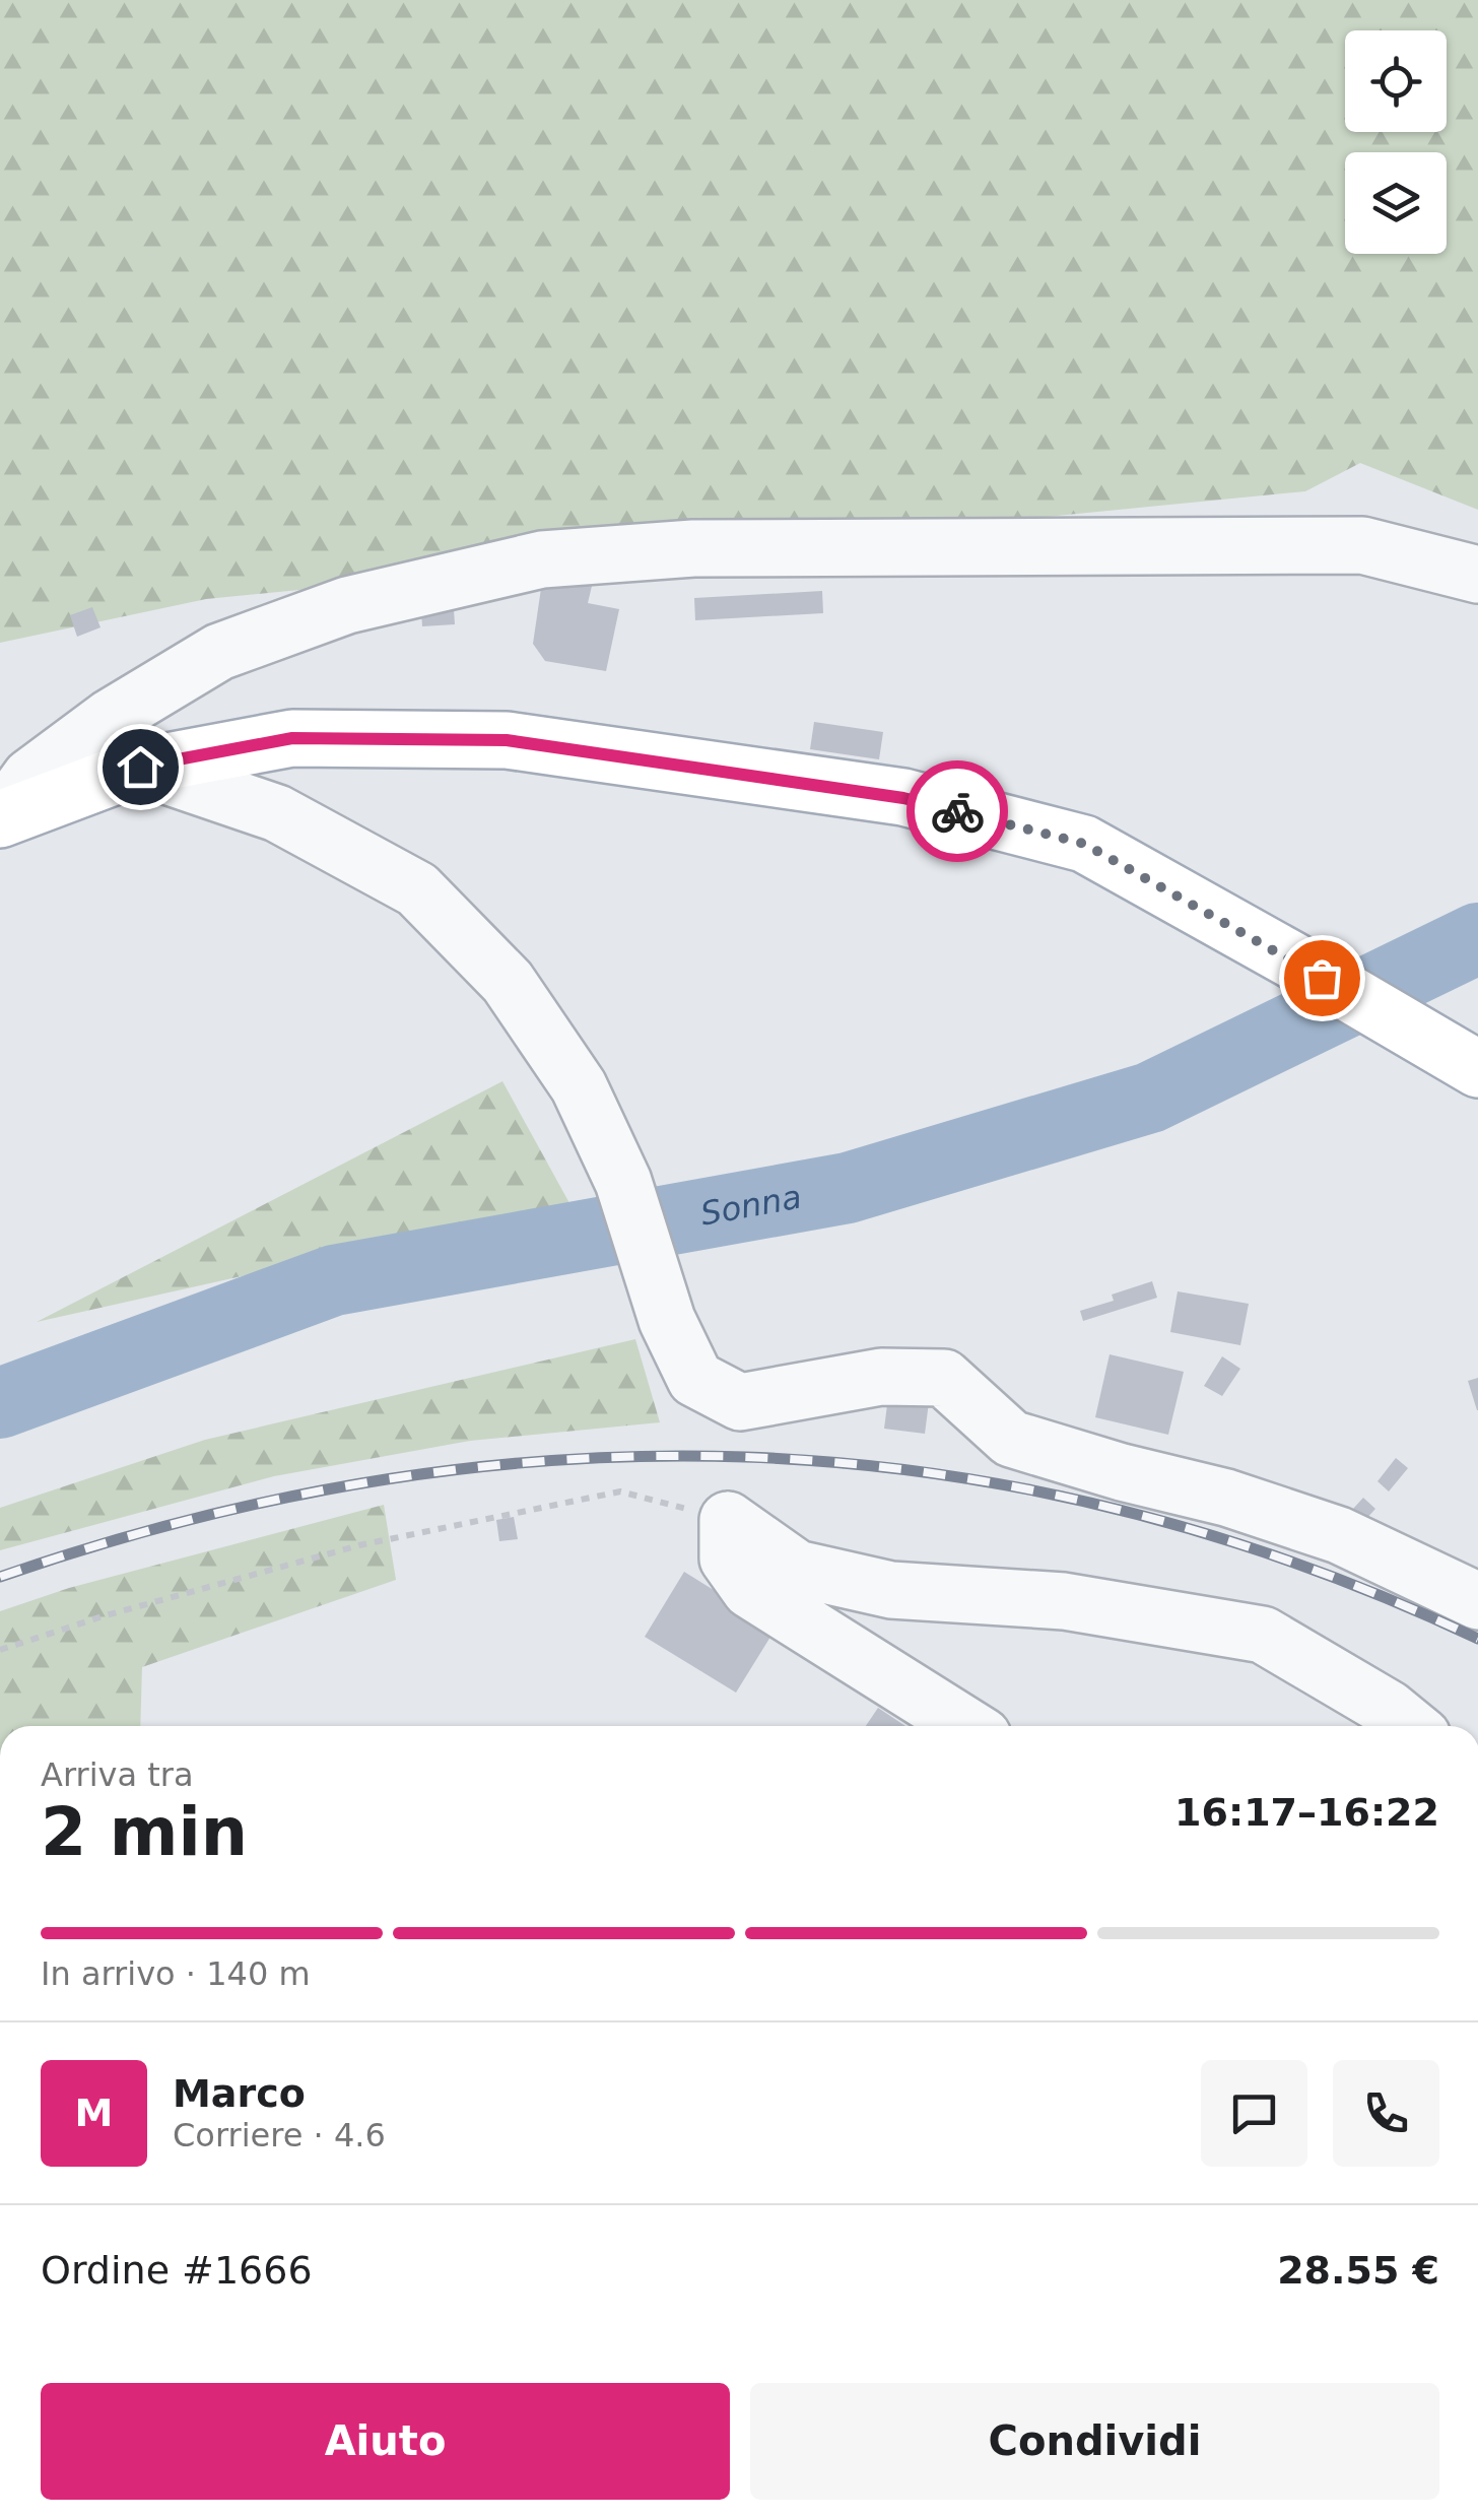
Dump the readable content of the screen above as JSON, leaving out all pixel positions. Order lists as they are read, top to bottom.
{
  "water": ["Sonna"],
  "page": {
    "heading": ["2 min", "Arriva tra", "16:17–16:22"],
    "panel": [
      "Marco",
      "Corriere · 4.6",
      "Ordine #1666",
      "28.55 €"
    ],
    "bar": "In arrivo · 140 m",
    "round": "M",
    "buttons": ["Aiuto", "Condividi"]
  }
}
